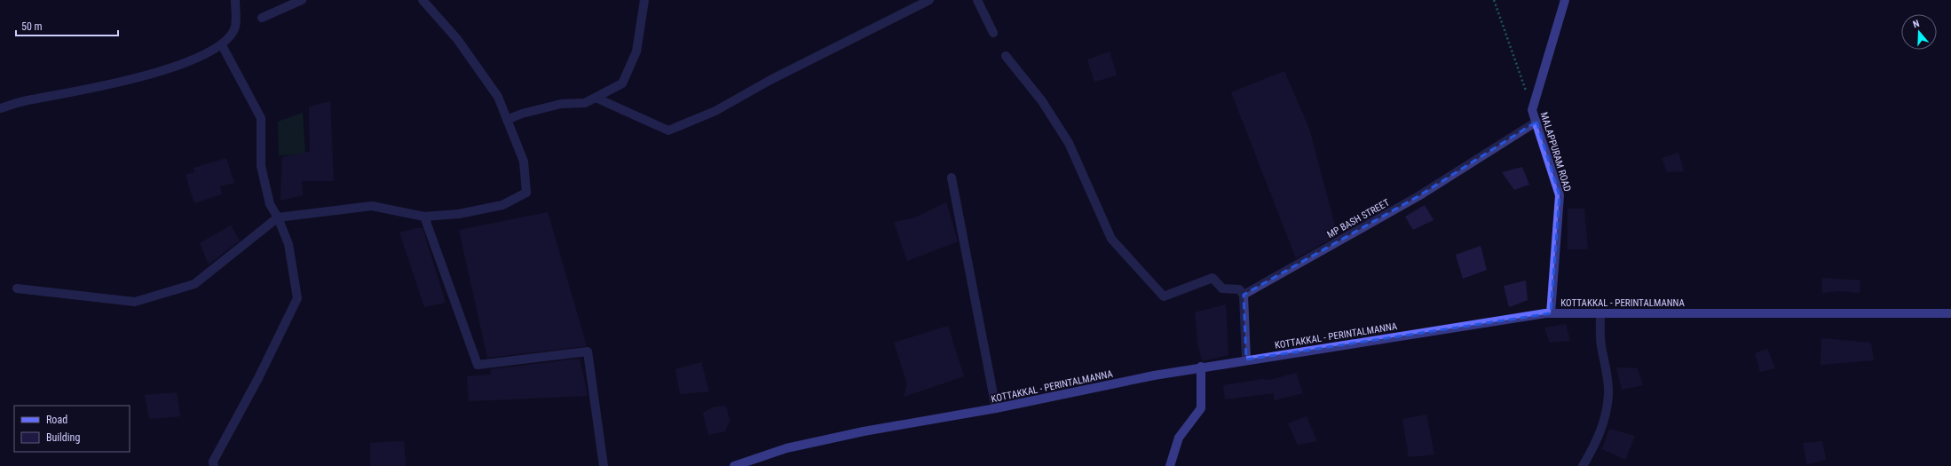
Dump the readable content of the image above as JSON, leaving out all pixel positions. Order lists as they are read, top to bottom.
{
  "streets": {
    "main road": ["MALAPPURAM ROAD", "KOTTAKKAL - PERINTALMANNA"],
    "street": ["MP BASH STREET"]
  },
  "crossings": [
    ["MALAPPURAM ROAD", "MP BASH STREET"],
    ["MALAPPURAM ROAD", "KOTTAKKAL - PERINTALMANNA"]
  ],
  "legend": ["Road", "Building"],
  "scale_bar": "50 m",
  "north": "top"
}
